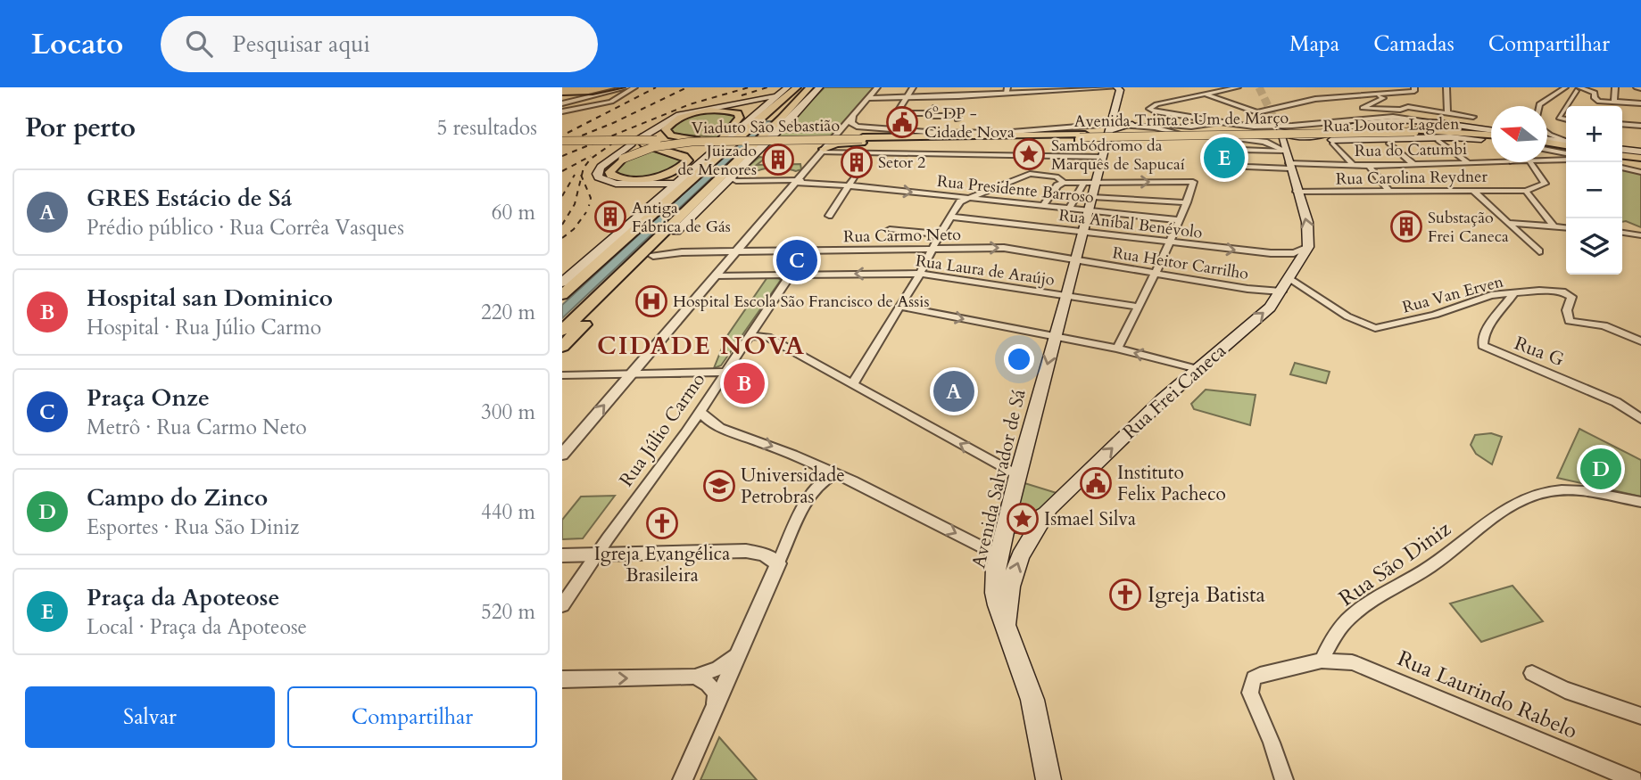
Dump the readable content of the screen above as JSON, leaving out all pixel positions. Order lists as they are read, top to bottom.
{
  "streets": {
    "main road": [
      "Avenida Trinta e Um de Março",
      "Rua Doutor Lagden",
      "Viaduto São Sebastião",
      "Rua Frei Caneca",
      "Avenida Salvador de Sá"
    ],
    "street": [
      "Rua do Catumbi",
      "Rua Carolina Reydner",
      "Rua Presidente Barroso",
      "Rua Aníbal Benévolo",
      "Rua Carmo Neto",
      "Rua Heitor Carrilho",
      "Rua Laura de Araújo",
      "Rua Van Erven",
      "Rua G",
      "Rua Júlio Carmo",
      "Rua São Diniz",
      "Rua Laurindo Rabelo"
    ]
  },
  "crossings": [
    ["Avenida Trinta e Um de Março", "Viaduto São Sebastião"],
    ["Avenida Trinta e Um de Março", "Avenida Salvador de Sá"],
    ["Rua Doutor Lagden", "Rua do Catumbi"],
    ["Rua Presidente Barroso", "Avenida Salvador de Sá"],
    ["Rua Aníbal Benévolo", "Rua Frei Caneca"],
    ["Rua Aníbal Benévolo", "Avenida Salvador de Sá"],
    ["Rua Carmo Neto", "Rua Heitor Carrilho"],
    ["Rua Carmo Neto", "Avenida Salvador de Sá"],
    ["Rua Heitor Carrilho", "Rua Van Erven"],
    ["Rua Heitor Carrilho", "Rua Frei Caneca"],
    ["Rua Heitor Carrilho", "Avenida Salvador de Sá"],
    ["Rua Laura de Araújo", "Rua Júlio Carmo"],
    ["Rua Laura de Araújo", "Avenida Salvador de Sá"],
    ["Rua Van Erven", "Rua G"],
    ["Rua Van Erven", "Rua Frei Caneca"],
    ["Rua Frei Caneca", "Avenida Salvador de Sá"],
    ["Rua São Diniz", "Rua Laurindo Rabelo"]
  ],
  "one_way": ["Rua Aníbal Benévolo", "Rua Frei Caneca"],
  "districts": ["CIDADE NOVA"],
  "places": {
    "public building": ["6º DP - Cidade Nova", "Instituto Felix Pacheco"],
    "place": ["Sambódromo da Marquês de Sapucaí", "Ismael Silva"],
    "building": [
      "Juizado de Menores",
      "Setor 2",
      "Antiga Fábrica de Gás",
      "Substação Frei Caneca"
    ],
    "hospital": ["Hospital Escola São Francisco de Assis"],
    "school or university": ["Universidade Petrobras"],
    "church": ["Igreja Evangélica Brasileira", "Igreja Batista"]
  },
  "north": "left",
  "page": {
    "header": "Locato",
    "search": "Pesquisar aqui",
    "nav": ["Mapa", "Camadas", "Compartilhar"],
    "heading": ["Por perto", "5 resultados"],
    "map_buttons": ["+", "−"],
    "pins": [
      "E",
      "C",
      "B",
      "A",
      "D"
    ],
    "list": [
      {
        "mark": "A",
        "name": "GRES Estácio de Sá",
        "note": "Prédio público · Rua Corrêa Vasques",
        "value": "60 m"
      },
      {
        "mark": "B",
        "name": "Hospital san Dominico",
        "note": "Hospital · Rua Júlio Carmo",
        "value": "220 m"
      },
      {
        "mark": "C",
        "name": "Praça Onze",
        "note": "Metrô · Rua Carmo Neto",
        "value": "300 m"
      },
      {
        "mark": "D",
        "name": "Campo do Zinco",
        "note": "Esportes · Rua São Diniz",
        "value": "440 m"
      },
      {
        "mark": "E",
        "name": "Praça da Apoteose",
        "note": "Local · Praça da Apoteose",
        "value": "520 m"
      }
    ],
    "buttons": ["Salvar", "Compartilhar"]
  }
}
